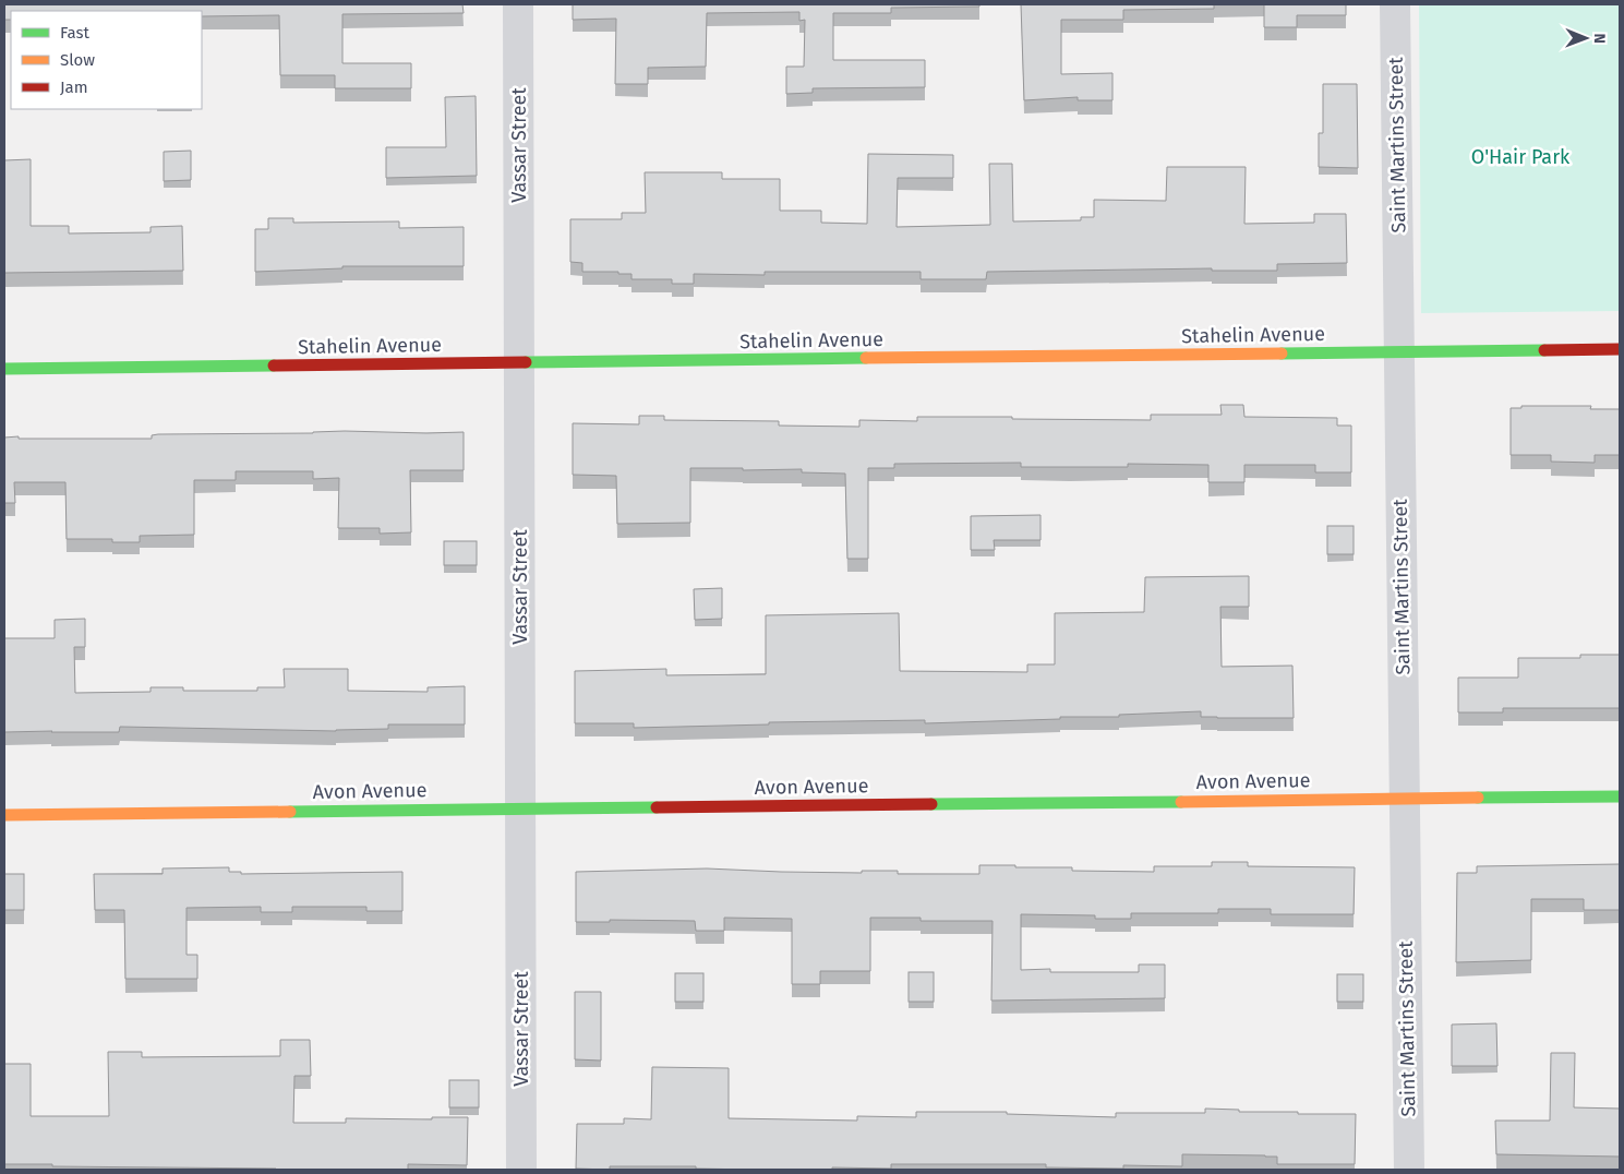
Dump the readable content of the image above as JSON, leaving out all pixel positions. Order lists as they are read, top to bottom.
{
  "streets": {
    "street": [
      "Vassar Street",
      "Saint Martins Street",
      "Stahelin Avenue",
      "Avon Avenue"
    ]
  },
  "crossings": [
    ["Vassar Street", "Stahelin Avenue"],
    ["Vassar Street", "Avon Avenue"],
    ["Saint Martins Street", "Stahelin Avenue"],
    ["Saint Martins Street", "Avon Avenue"]
  ],
  "parks": ["O'Hair Park"],
  "legend": ["Fast", "Slow", "Jam"],
  "north": "right"
}
